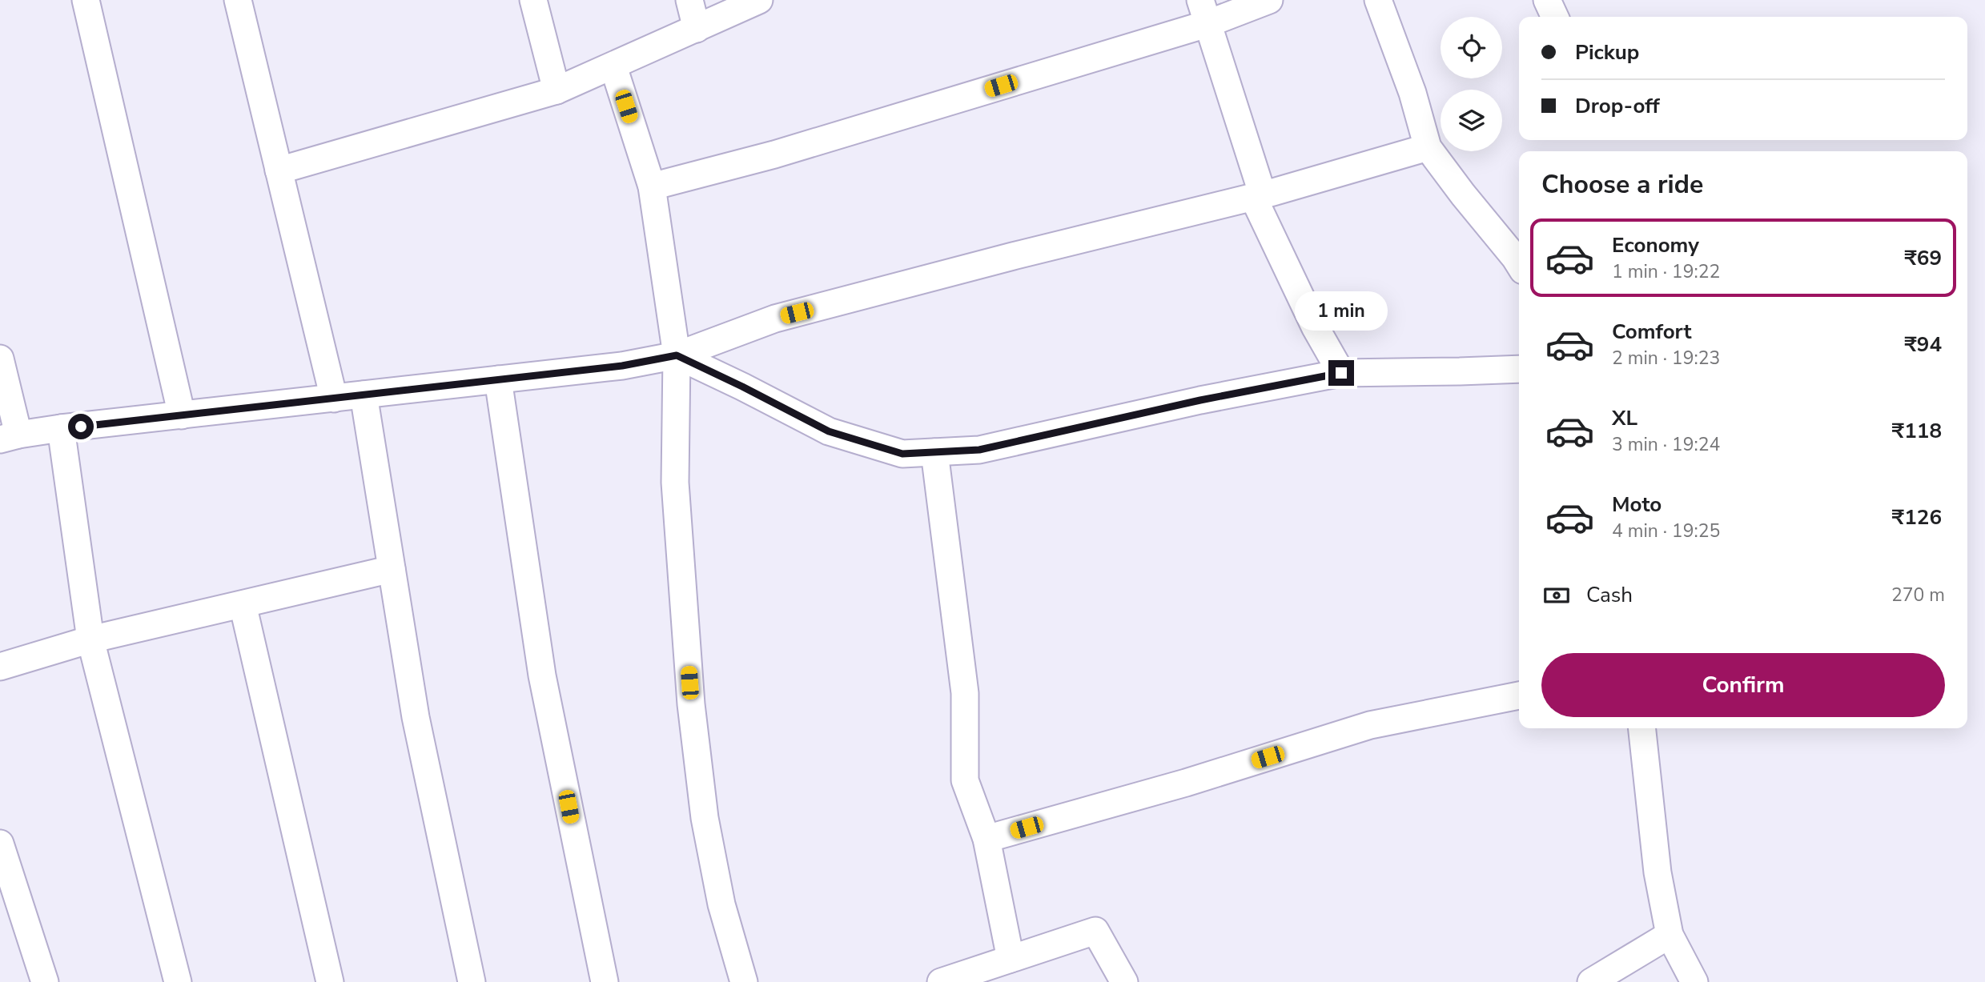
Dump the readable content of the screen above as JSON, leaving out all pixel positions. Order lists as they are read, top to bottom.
{
  "page": {
    "banner": ["Pickup", "Drop-off"],
    "heading": "Choose a ride",
    "list": [
      {
        "name": "Economy",
        "note": "1 min · 19:22",
        "value": "₹69"
      },
      {
        "name": "Comfort",
        "note": "2 min · 19:23",
        "value": "₹94"
      },
      {
        "name": "XL",
        "note": "3 min · 19:24",
        "value": "₹118"
      },
      {
        "name": "Moto",
        "note": "4 min · 19:25",
        "value": "₹126"
      }
    ],
    "bubble": "1 min",
    "pay": ["Cash", "270 m"],
    "buttons": "Confirm"
  }
}
